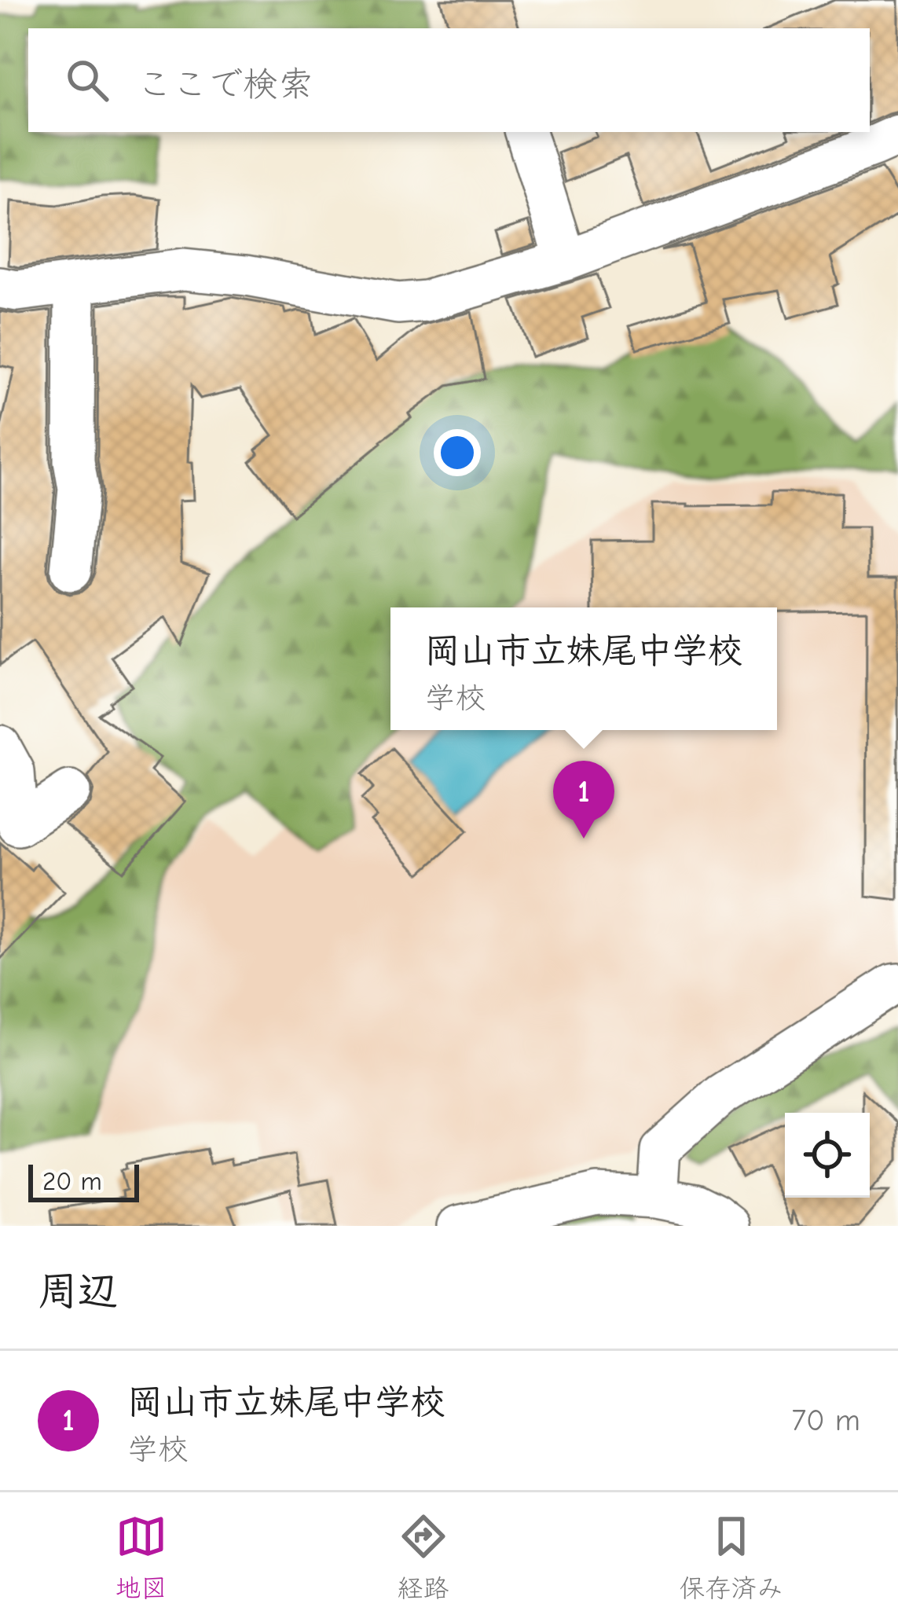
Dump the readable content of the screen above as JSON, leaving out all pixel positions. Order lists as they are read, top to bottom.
{
  "scale_bar": "20 m",
  "page": {
    "search": "ここで検索",
    "popup": ["岡山市立妹尾中学校", "学校"],
    "pins": "1",
    "scale": "20 m",
    "heading": "周辺",
    "list": [
      {
        "mark": "1",
        "name": "岡山市立妹尾中学校",
        "note": "学校",
        "value": "70 m"
      }
    ],
    "nav": ["地図", "経路", "保存済み"]
  }
}
